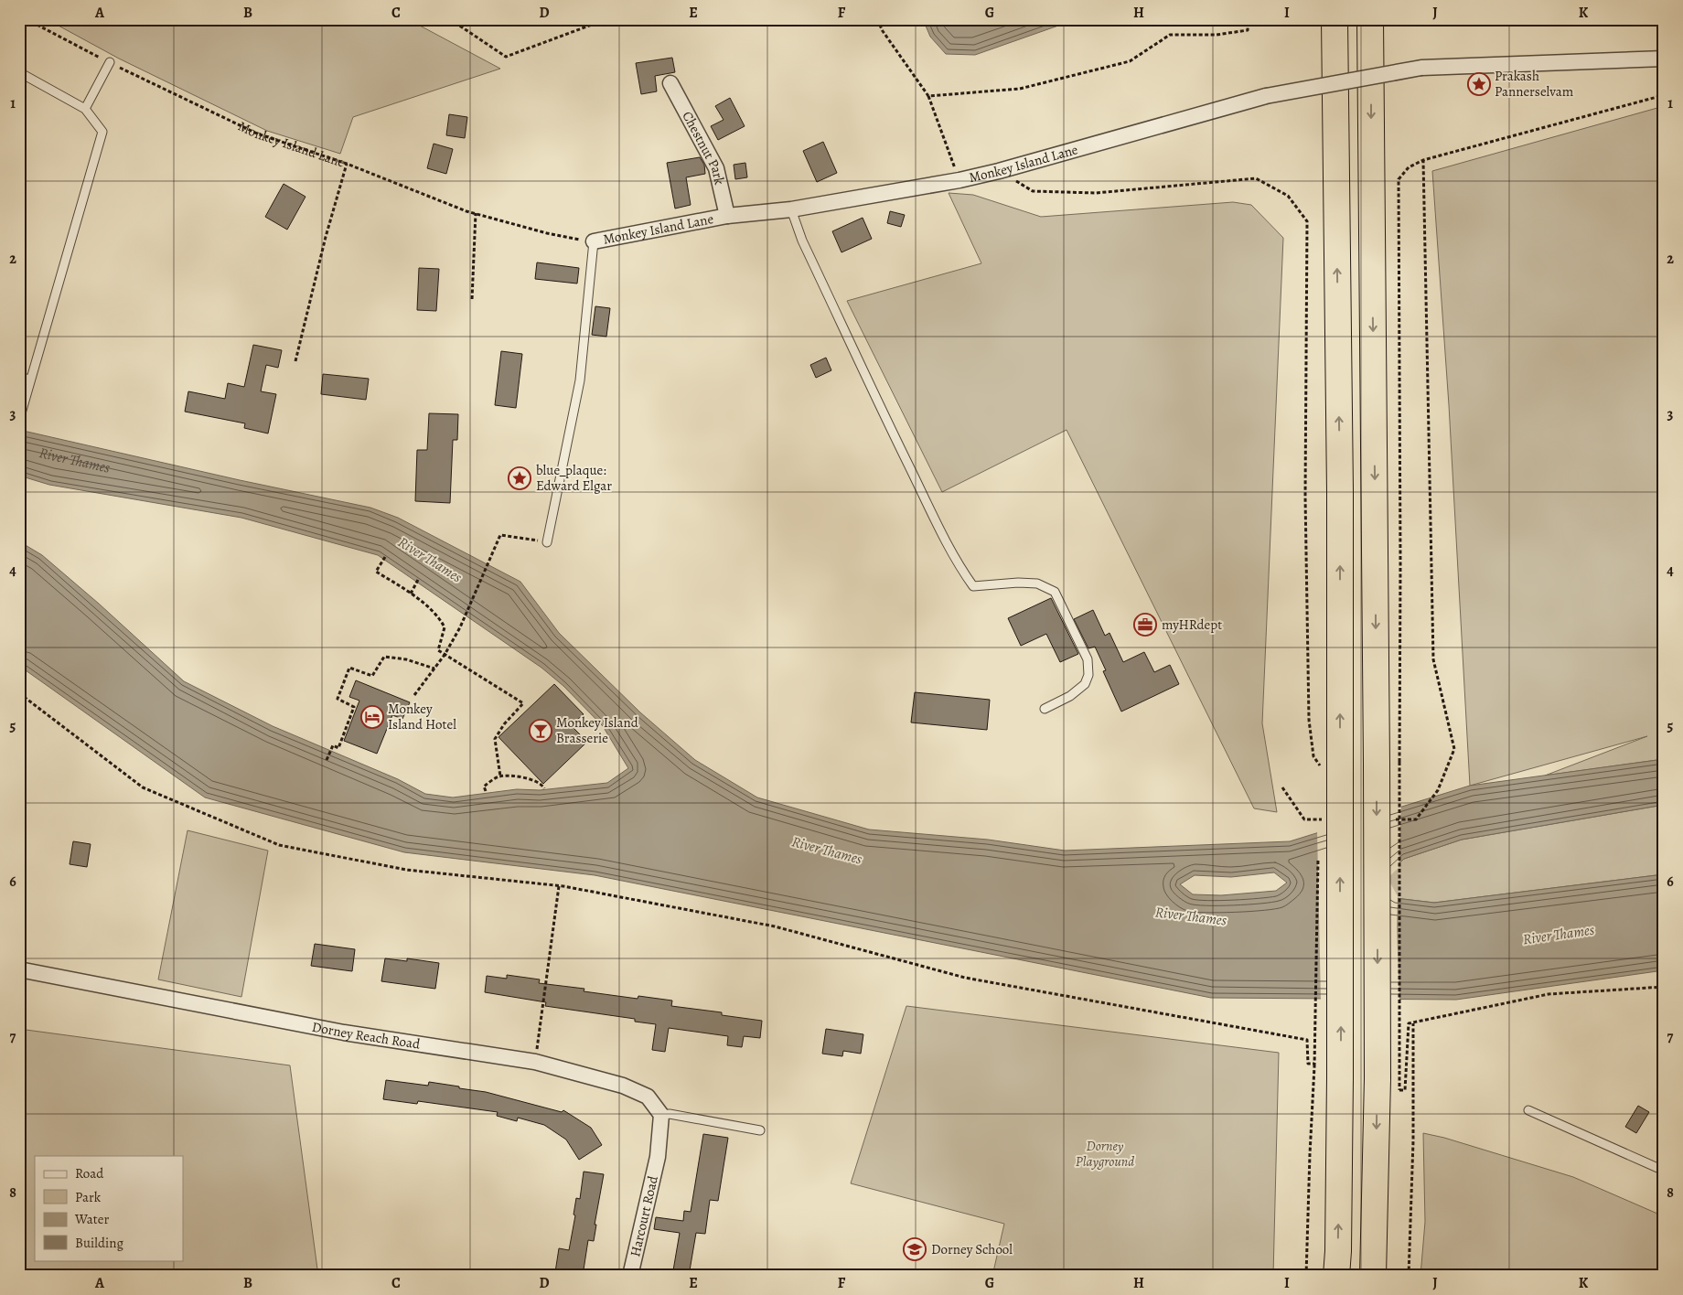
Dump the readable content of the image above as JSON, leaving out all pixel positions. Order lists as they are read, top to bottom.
{
  "streets": {
    "street": [
      "Monkey Island Lane",
      "Chestnut Park",
      "Dorney Reach Road",
      "Harcourt Road"
    ]
  },
  "crossings": [
    ["Monkey Island Lane", "Chestnut Park"],
    ["Dorney Reach Road", "Harcourt Road"]
  ],
  "water": ["River Thames"],
  "parks": ["Dorney Playground"],
  "places": {
    "place": ["Prakash Pannerselvam", "blue_plaque: Edward Elgar"],
    "office": ["myHRdept"],
    "hotel": ["Monkey Island Hotel"],
    "bar": ["Monkey Island Brasserie"],
    "school or university": ["Dorney School"]
  },
  "legend": [
    "Road",
    "Park",
    "Water",
    "Building"
  ],
  "grid": {
    "columns": [
      "A",
      "B",
      "C",
      "D",
      "E",
      "F",
      "G",
      "H",
      "I",
      "J",
      "K"
    ],
    "rows": [
      "1",
      "2",
      "3",
      "4",
      "5",
      "6",
      "7",
      "8"
    ]
  }
}
